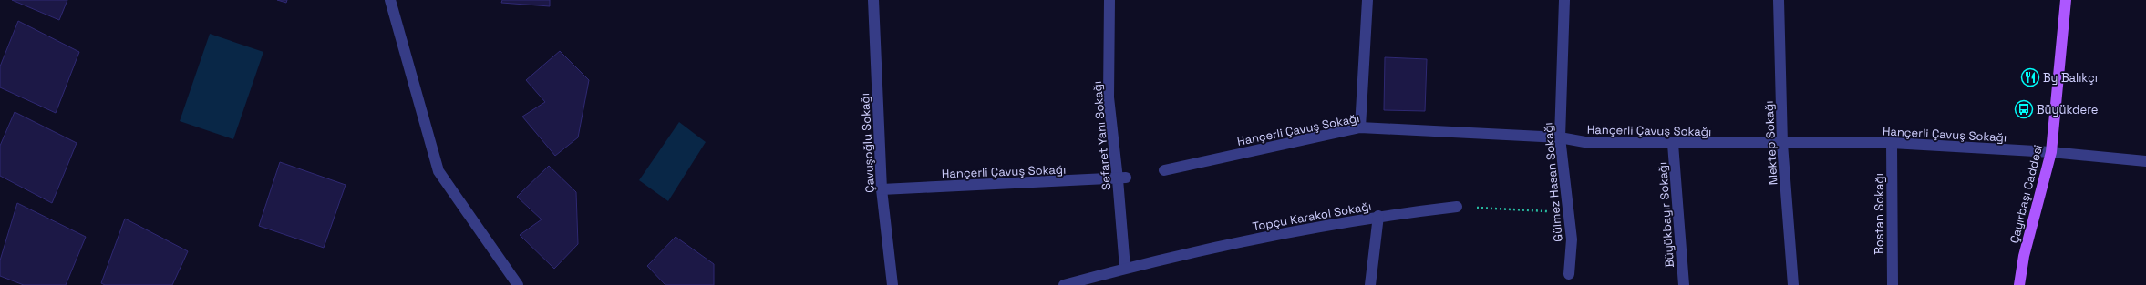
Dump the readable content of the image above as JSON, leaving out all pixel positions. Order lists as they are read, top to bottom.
{
  "streets": {
    "main road": ["Çayırbaşı Caddesi"],
    "street": [
      "Hançerli Çavuş Sokağı",
      "Sefaret Yanı Sokağı",
      "Çavuşoğlu Sokağı",
      "Mektep Sokağı",
      "Gülmez Hasan Sokağı",
      "Bostan Sokağı",
      "Büyükbayır Sokağı",
      "Topçu Karakol Sokağı"
    ]
  },
  "crossings": [
    ["Hançerli Çavuş Sokağı", "Sefaret Yanı Sokağı"],
    ["Hançerli Çavuş Sokağı", "Çavuşoğlu Sokağı"],
    ["Hançerli Çavuş Sokağı", "Mektep Sokağı"],
    ["Hançerli Çavuş Sokağı", "Gülmez Hasan Sokağı"],
    ["Hançerli Çavuş Sokağı", "Çayırbaşı Caddesi"],
    ["Hançerli Çavuş Sokağı", "Bostan Sokağı"],
    ["Hançerli Çavuş Sokağı", "Büyükbayır Sokağı"],
    ["Sefaret Yanı Sokağı", "Topçu Karakol Sokağı"]
  ],
  "places": {
    "restaurant": ["By Balıkçı"],
    "bus stop": ["Büyükdere"]
  }
}
